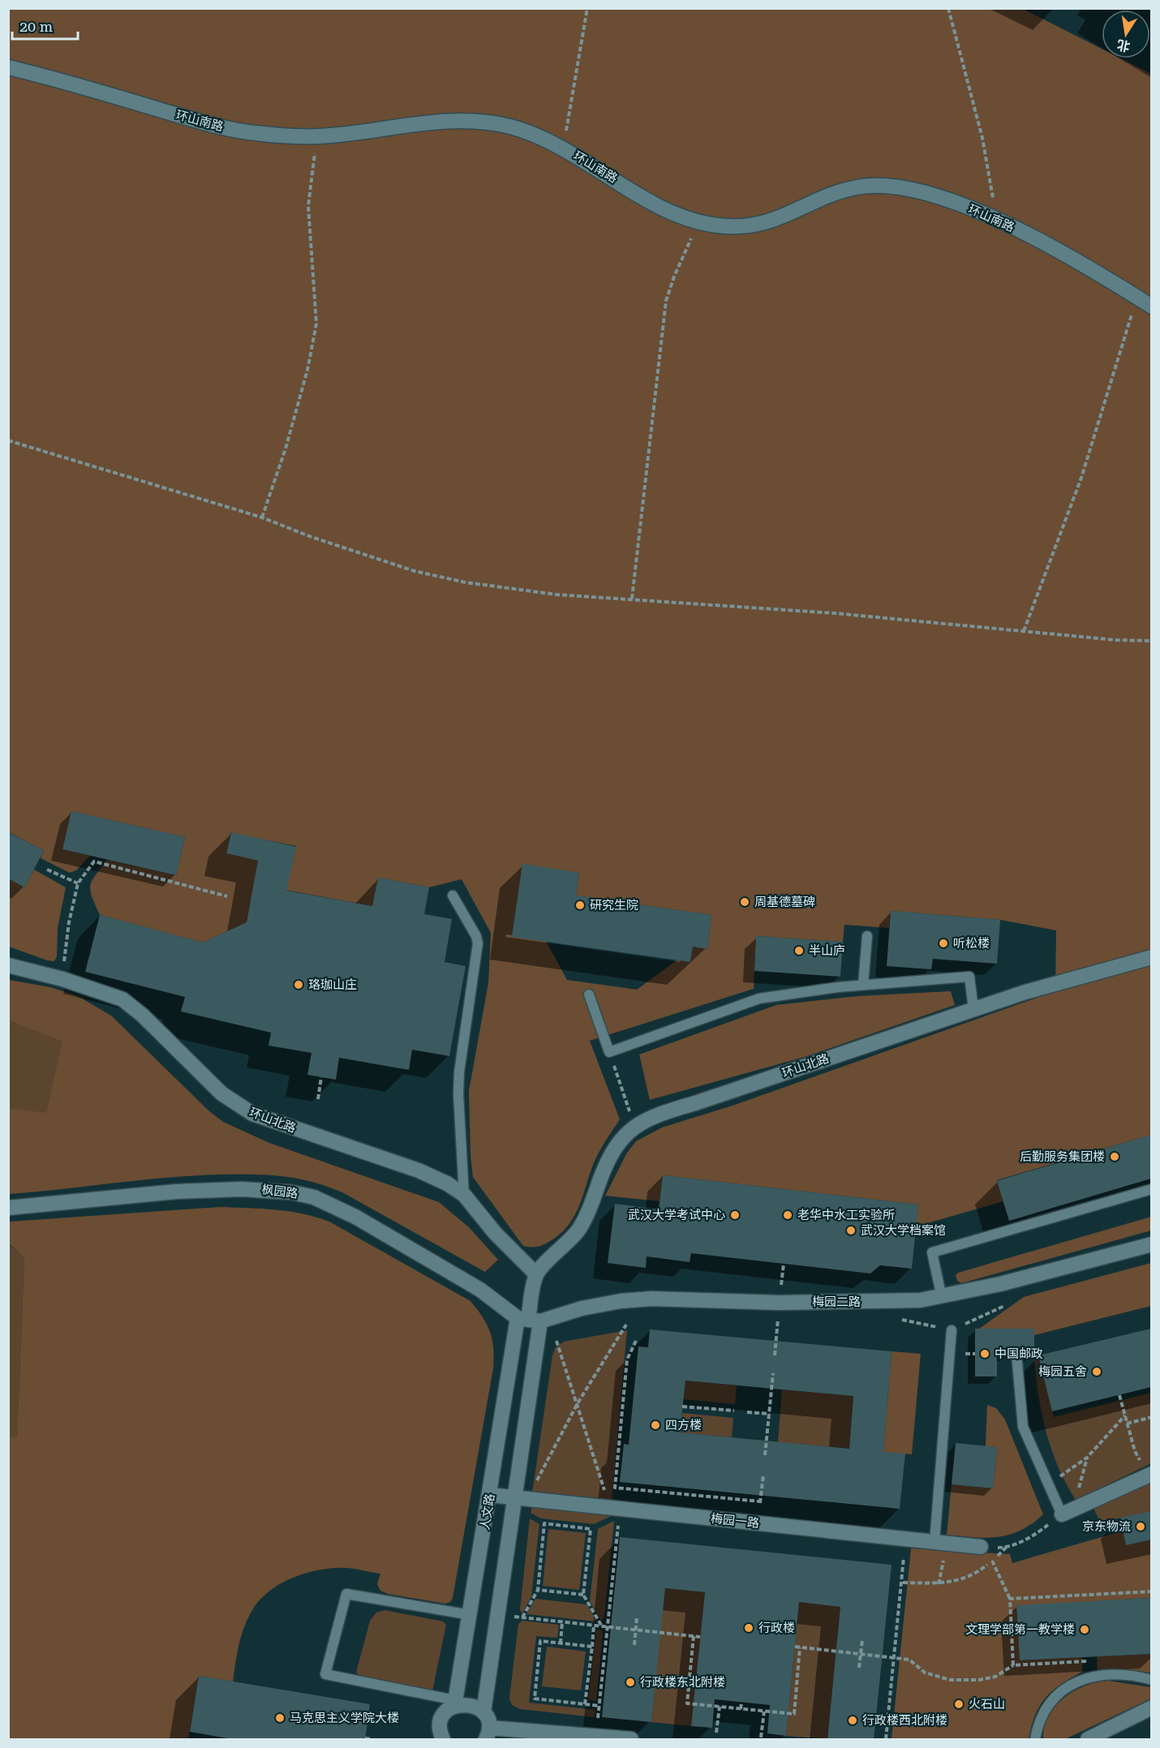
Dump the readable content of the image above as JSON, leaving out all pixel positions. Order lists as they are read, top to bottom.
{
  "streets": {
    "street": [
      "环山南路",
      "环山北路",
      "枫园路",
      "梅园二路",
      "人文路",
      "梅园一路"
    ]
  },
  "crossings": [
    ["枫园路", "梅园二路"],
    ["枫园路", "人文路"],
    ["梅园二路", "人文路"],
    ["人文路", "梅园一路"]
  ],
  "places": [
    "周基德墓碑",
    "研究生院",
    "听松楼",
    "半山庐",
    "珞珈山庄",
    "后勤服务集团楼",
    "武汉大学考试中心",
    "老华中水工实验所",
    "武汉大学档案馆",
    "中国邮政",
    "梅园五舍",
    "四方楼",
    "京东物流",
    "行政楼",
    "文理学部第一教学楼",
    "行政楼东北附楼",
    "火石山",
    "马克思主义学院大楼",
    "行政楼西北附楼"
  ],
  "scale_bar": "20 m",
  "north": "bottom"
}
